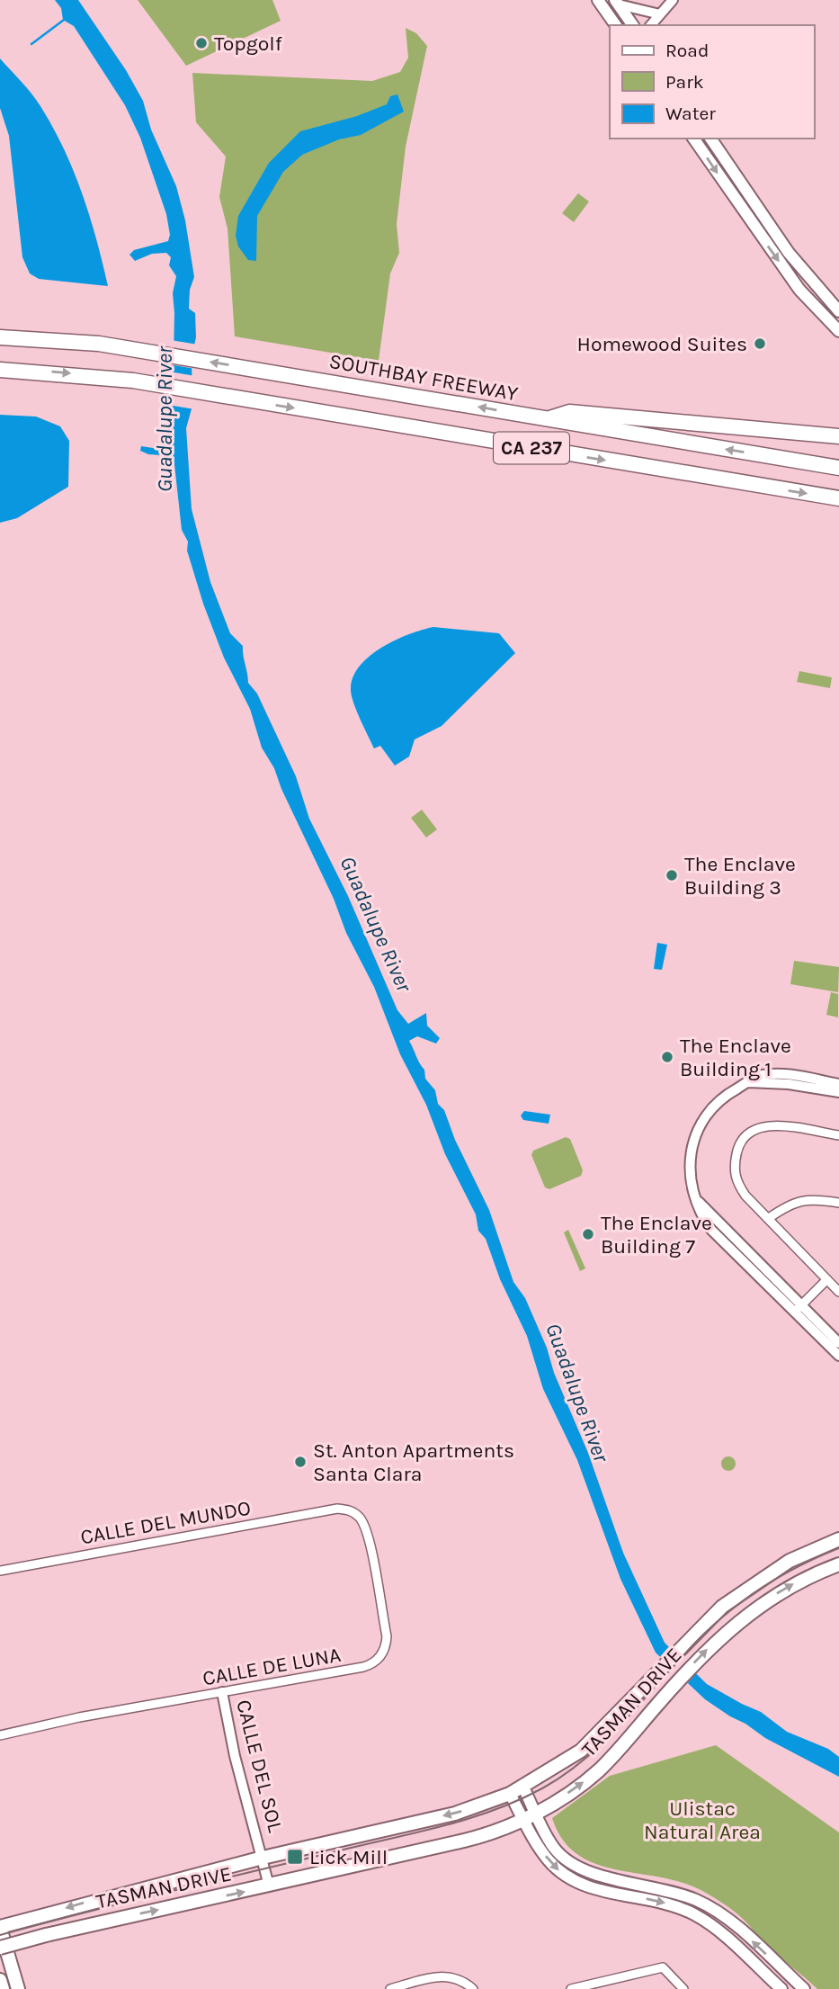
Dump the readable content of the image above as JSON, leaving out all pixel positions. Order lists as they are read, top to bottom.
{
  "streets": {
    "highway": ["SOUTHBAY FREEWAY", "CA 237"],
    "main road": ["TASMAN DRIVE"],
    "street": ["CALLE DEL MUNDO", "CALLE DE LUNA", "CALLE DEL SOL"]
  },
  "crossings": [
    ["CALLE DEL MUNDO", "CALLE DE LUNA"],
    ["CALLE DE LUNA", "CALLE DEL SOL"],
    ["TASMAN DRIVE", "CALLE DEL SOL"]
  ],
  "water": ["Guadalupe River"],
  "parks": ["Ulistac Natural Area"],
  "places": {
    "other": [
      "Topgolf",
      "Homewood Suites",
      "The Enclave Building 3",
      "The Enclave Building 1",
      "The Enclave Building 7",
      "St. Anton Apartments Santa Clara"
    ],
    "transit": ["Lick Mill"]
  },
  "legend": ["Road", "Park", "Water"]
}
